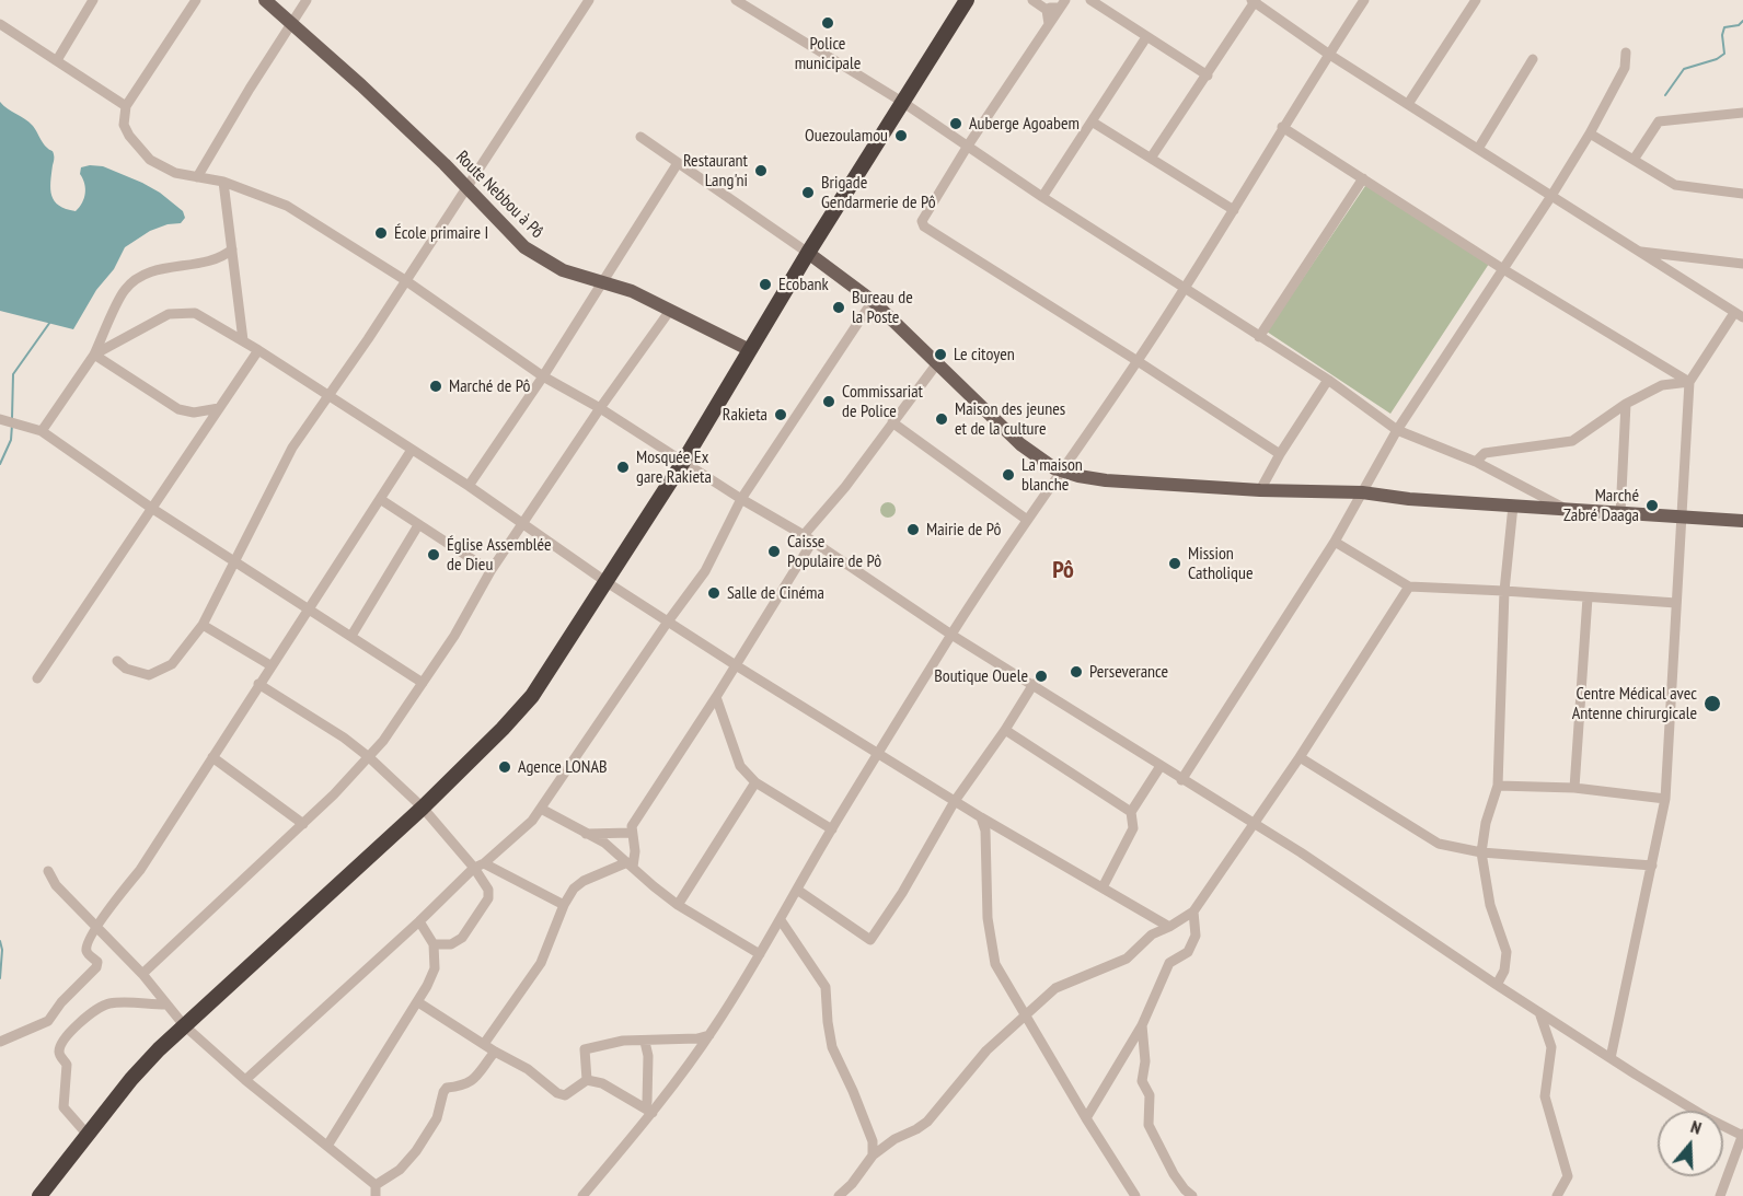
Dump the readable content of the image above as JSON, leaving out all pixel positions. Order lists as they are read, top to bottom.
{
  "streets": {
    "main road": ["Route Nebbou à Pô"]
  },
  "districts": ["Pô"],
  "places": [
    "Police municipale",
    "Auberge Agoabem",
    "Ouezoulamou",
    "Restaurant Lang'ni",
    "Brigade Gendarmerie de Pô",
    "École primaire I",
    "Ecobank",
    "Bureau de la Poste",
    "Le citoyen",
    "Marché de Pô",
    "Commissariat de Police",
    "Rakieta",
    "Maison des jeunes et de la culture",
    "Mosquée Ex gare Rakieta",
    "La maison blanche",
    "Marché Zabré Daaga",
    "Mairie de Pô",
    "Caisse Populaire de Pô",
    "Église Assemblée de Dieu",
    "Mission Catholique",
    "Salle de Cinéma",
    "Perseverance",
    "Boutique Ouele",
    "Centre Médical avec Antenne chirurgicale",
    "Agence LONAB"
  ],
  "north": "top"
}
